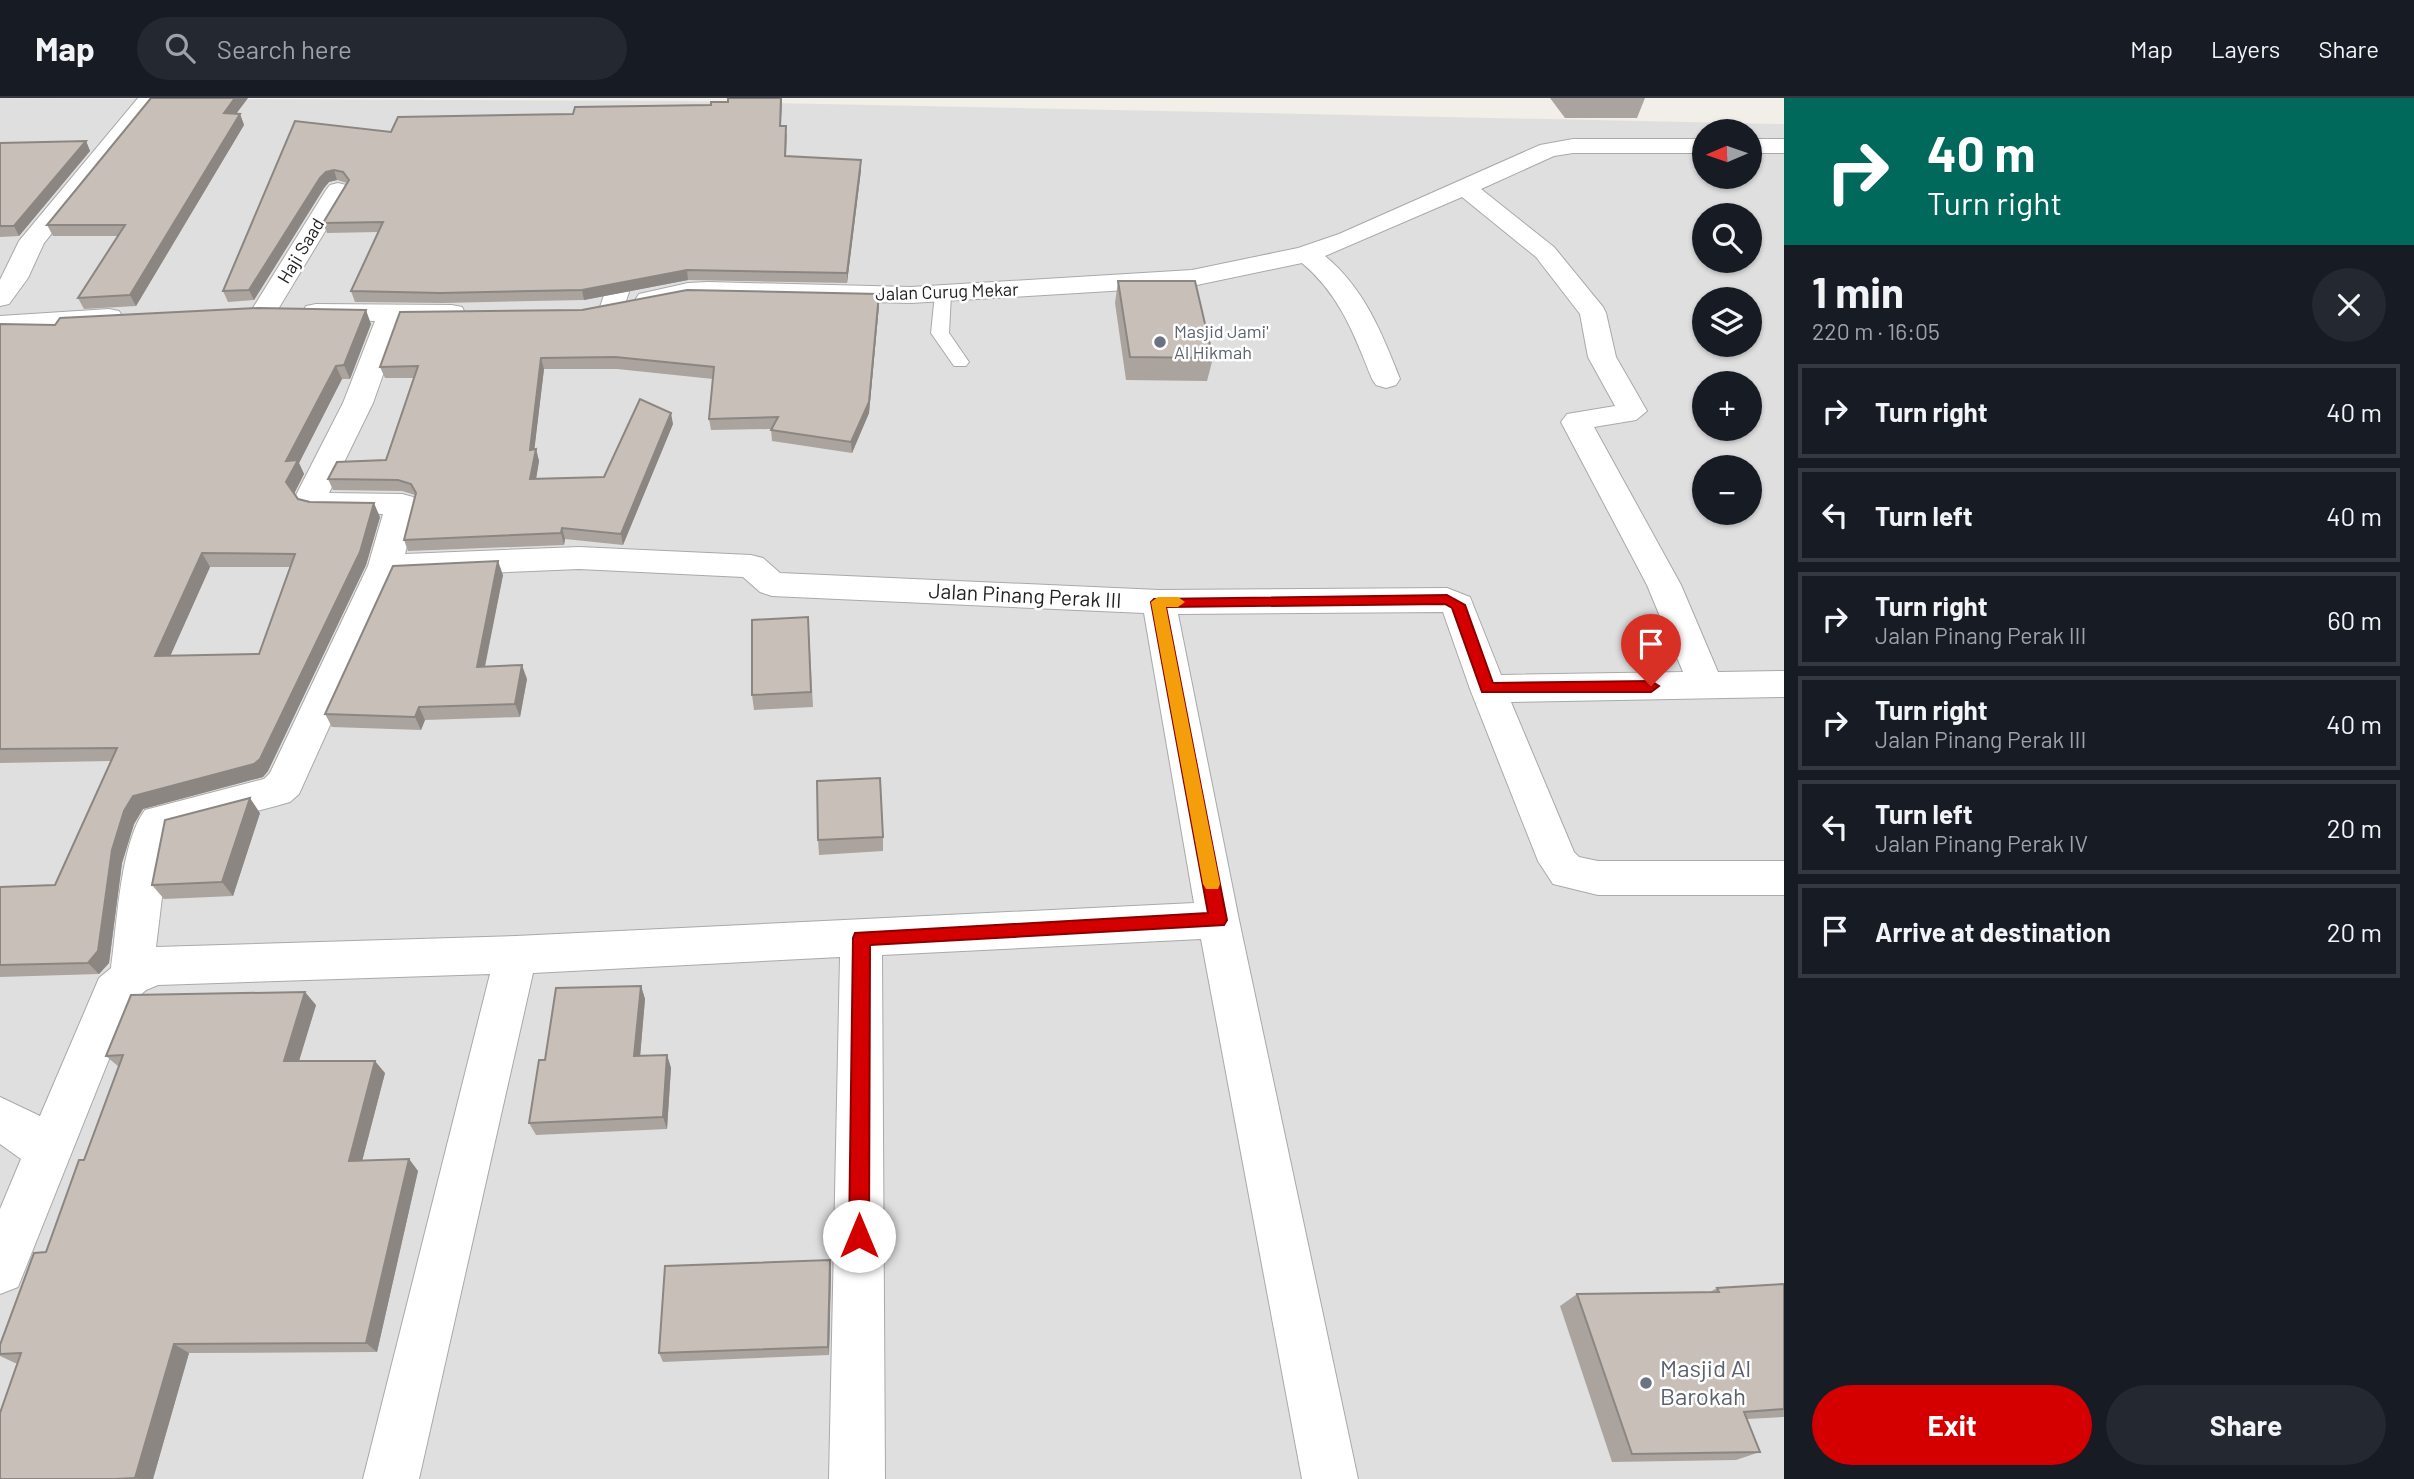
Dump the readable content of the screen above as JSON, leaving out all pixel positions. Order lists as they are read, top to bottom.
{
  "streets": {
    "street": ["Haji Saad", "Jalan Curug Mekar", "Jalan Pinang Perak III"]
  },
  "places": ["Masjid Jami' Al Hikmah", "Masjid Al Barokah"],
  "north": "left",
  "page": {
    "header": "Map",
    "search": "Search here",
    "nav": ["Map", "Layers", "Share"],
    "turn": ["40 m", "Turn right"],
    "map_buttons": ["+", "−"],
    "heading": ["1 min", "220 m · 16:05"],
    "list": [
      {
        "name": "Turn right",
        "value": "40 m"
      },
      {
        "name": "Turn left",
        "value": "40 m"
      },
      {
        "name": "Turn right",
        "note": "Jalan Pinang Perak III",
        "value": "60 m"
      },
      {
        "name": "Turn right",
        "note": "Jalan Pinang Perak III",
        "value": "40 m"
      },
      {
        "name": "Turn left",
        "note": "Jalan Pinang Perak IV",
        "value": "20 m"
      },
      {
        "name": "Arrive at destination",
        "value": "20 m"
      }
    ],
    "buttons": ["Exit", "Share"]
  }
}
